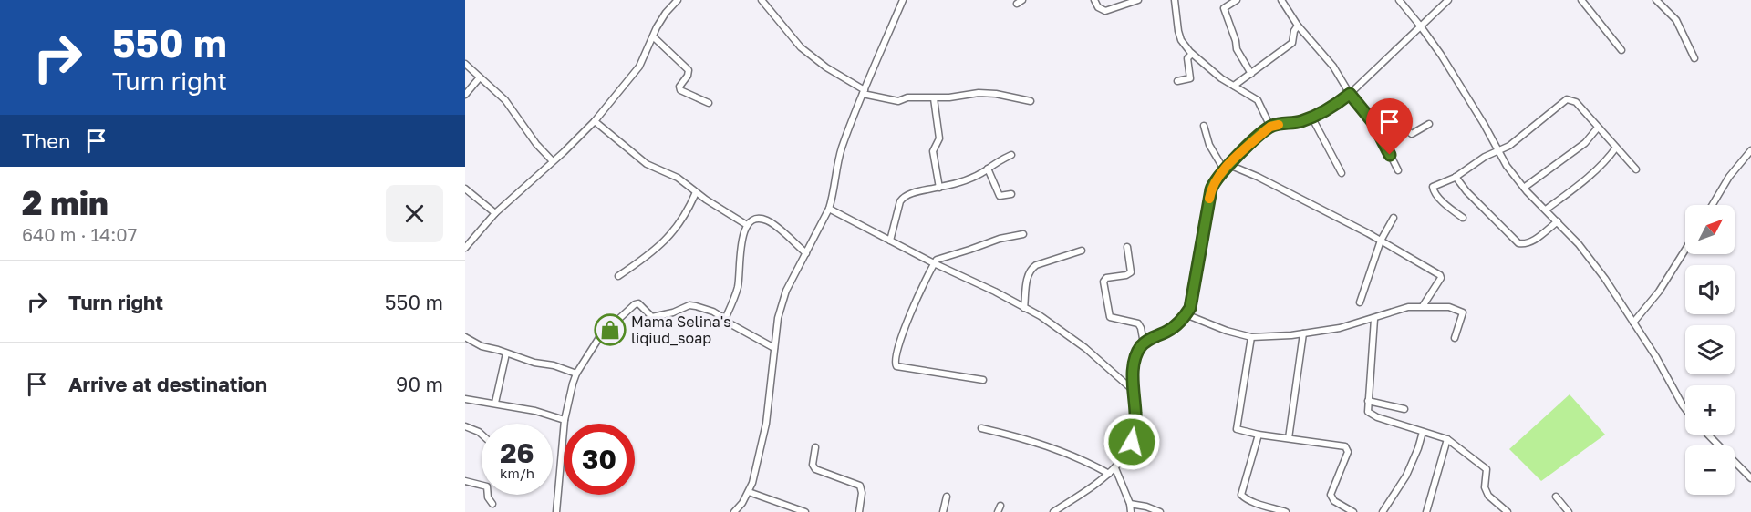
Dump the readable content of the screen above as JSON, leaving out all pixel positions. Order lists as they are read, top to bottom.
{
  "places": {
    "shop": ["Mama Selina's liqiud_soap"]
  },
  "north": "top right",
  "page": {
    "turn": ["550 m", "Turn right"],
    "then": "Then",
    "heading": ["2 min", "640 m · 14:07"],
    "map_buttons": ["+", "−"],
    "list": [
      {
        "name": "Turn right",
        "value": "550 m"
      },
      {
        "name": "Arrive at destination",
        "value": "90 m"
      }
    ],
    "speed": "26 km/h",
    "limit": "30"
  }
}
